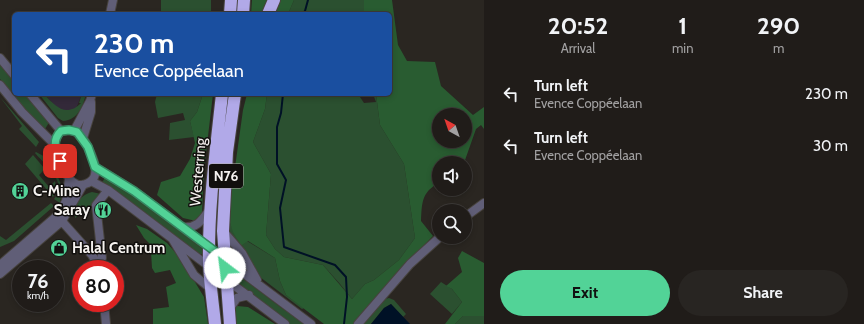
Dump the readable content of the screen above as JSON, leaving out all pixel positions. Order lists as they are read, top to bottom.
{
  "streets": {
    "highway": ["Westerring", "N76"]
  },
  "places": {
    "building": ["C-Mine"],
    "restaurant": ["Saray"],
    "shop": ["Halal Centrum"]
  },
  "north": "top left",
  "page": {
    "eta": [
      "20:52",
      "Arrival",
      "1",
      "min",
      "290",
      "m"
    ],
    "turn": ["230 m", "Evence Coppéelaan"],
    "list": [
      {
        "name": "Turn left",
        "note": "Evence Coppéelaan",
        "value": "230 m"
      },
      {
        "name": "Turn left",
        "note": "Evence Coppéelaan",
        "value": "30 m"
      }
    ],
    "speed": "76 km/h",
    "limit": "80",
    "buttons": ["Exit", "Share"]
  }
}
